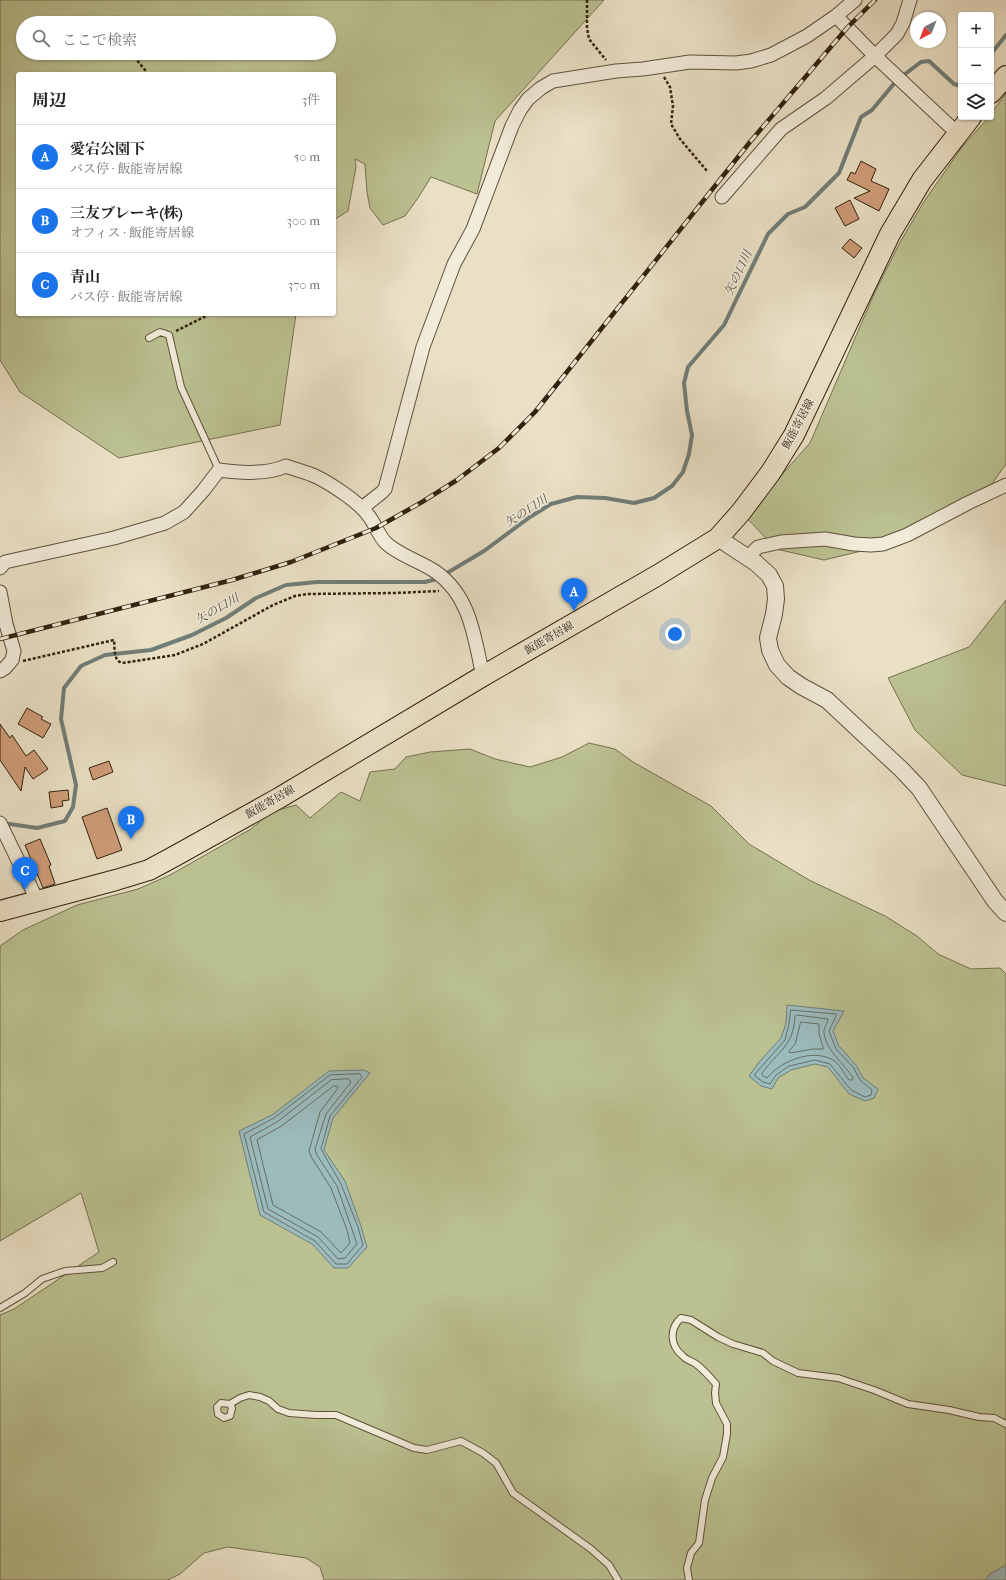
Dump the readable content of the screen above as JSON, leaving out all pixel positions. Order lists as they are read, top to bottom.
{
  "streets": {
    "main road": ["飯能寄居線"]
  },
  "water": ["矢の口川"],
  "north": "bottom left",
  "page": {
    "map_buttons": ["+", "−"],
    "search": "ここで検索",
    "heading": ["周辺", "3件"],
    "list": [
      {
        "mark": "A",
        "name": "愛宕公園下",
        "note": "バス停 · 飯能寄居線",
        "value": "50 m"
      },
      {
        "mark": "B",
        "name": "三友ブレーキ(株)",
        "note": "オフィス · 飯能寄居線",
        "value": "300 m"
      },
      {
        "mark": "C",
        "name": "青山",
        "note": "バス停 · 飯能寄居線",
        "value": "370 m"
      }
    ],
    "pins": ["A", "B", "C"]
  }
}
